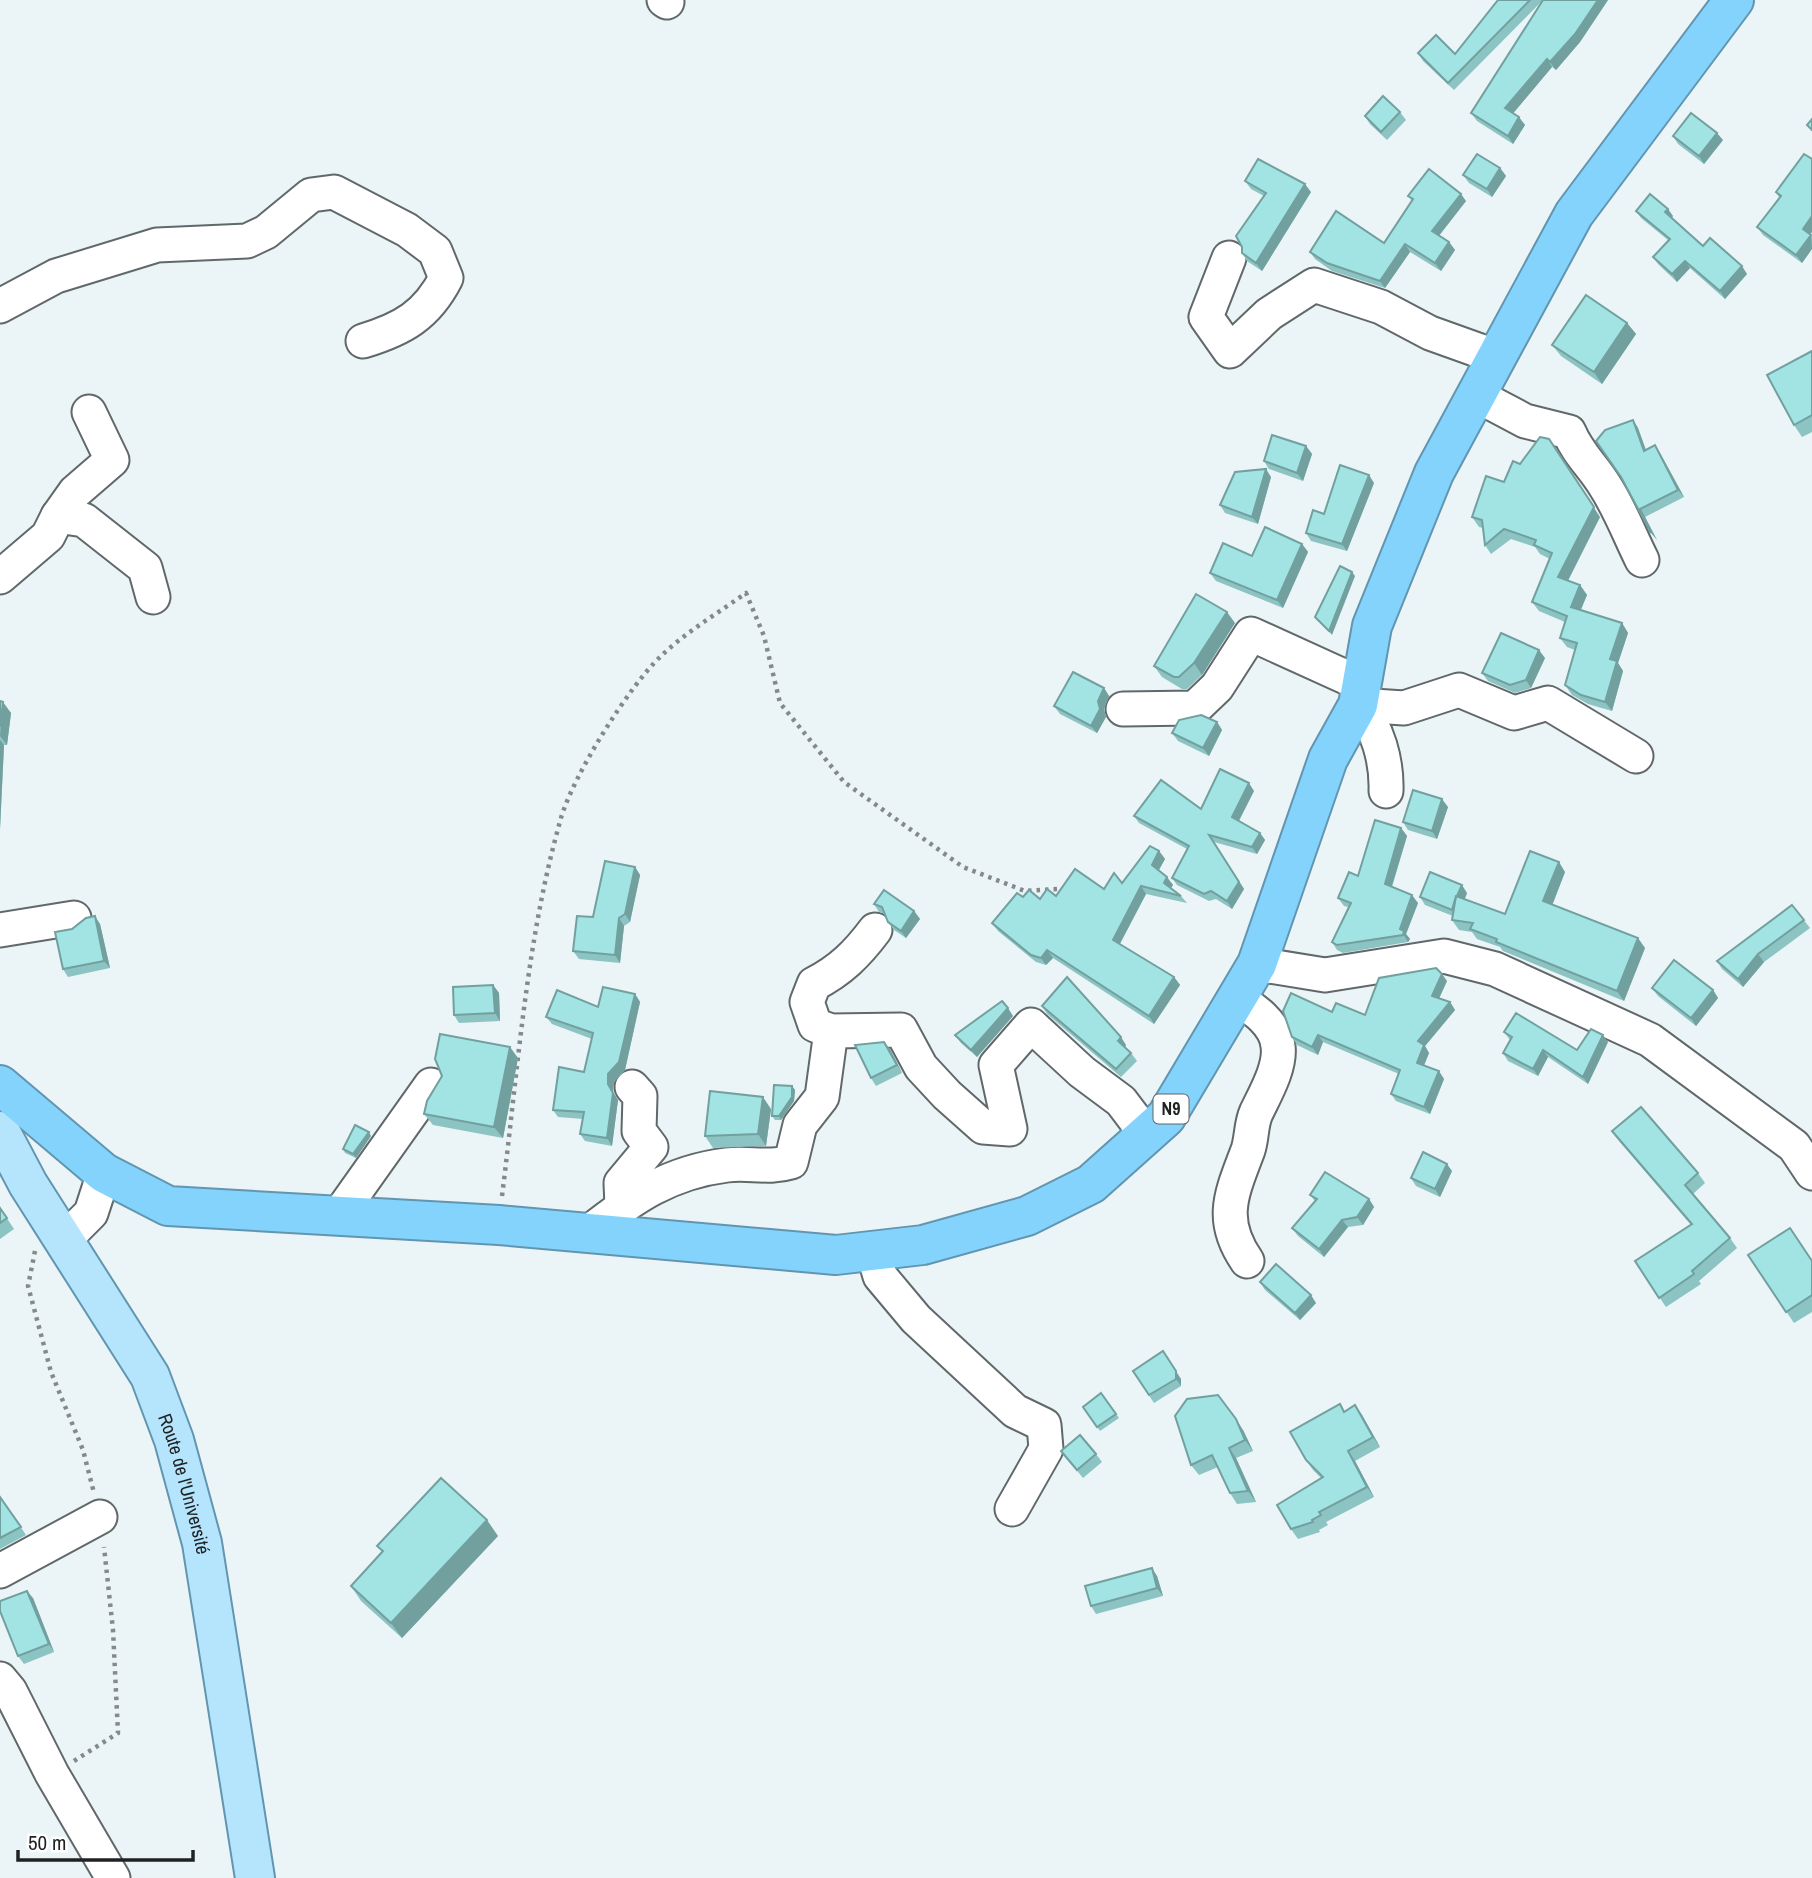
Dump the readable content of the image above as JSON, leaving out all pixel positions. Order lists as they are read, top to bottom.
{
  "streets": {
    "highway": ["N9"],
    "main road": ["Route de l'Université"]
  },
  "scale_bar": "50 m"
}
